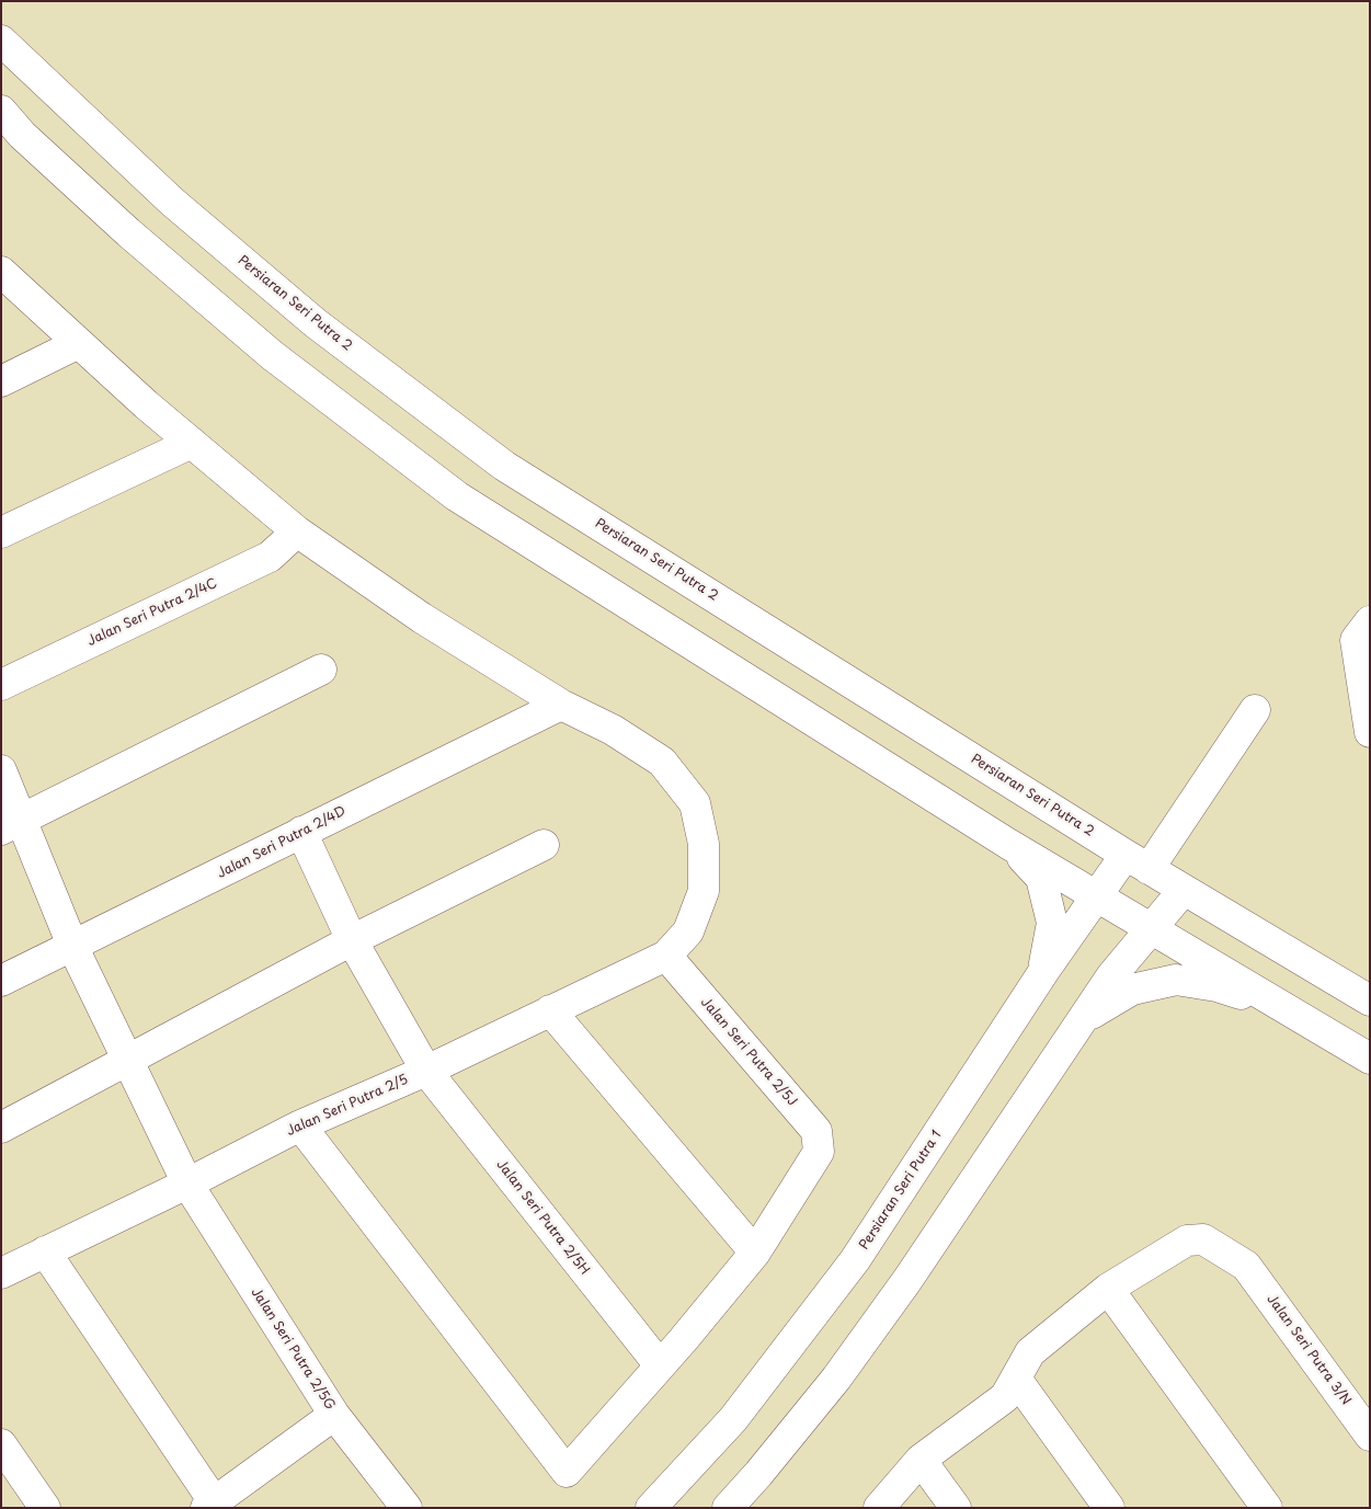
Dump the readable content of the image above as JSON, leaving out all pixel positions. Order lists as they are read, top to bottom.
{
  "streets": {
    "street": [
      "Persiaran Seri Putra 2",
      "Jalan Seri Putra 2/4C",
      "Jalan Seri Putra 2/4D",
      "Jalan Seri Putra 2/5J",
      "Jalan Seri Putra 2/5",
      "Persiaran Seri Putra 1",
      "Jalan Seri Putra 2/5H",
      "Jalan Seri Putra 2/5G",
      "Jalan Seri Putra 3/N"
    ]
  },
  "crossings": [
    ["Persiaran Seri Putra 2", "Persiaran Seri Putra 1"],
    ["Jalan Seri Putra 2/4D", "Jalan Seri Putra 2/5"],
    ["Jalan Seri Putra 2/4D", "Jalan Seri Putra 2/5H"],
    ["Jalan Seri Putra 2/4D", "Jalan Seri Putra 2/5G"],
    ["Jalan Seri Putra 2/5J", "Jalan Seri Putra 2/5"],
    ["Jalan Seri Putra 2/5", "Jalan Seri Putra 2/5H"],
    ["Jalan Seri Putra 2/5", "Jalan Seri Putra 2/5G"]
  ]
}
